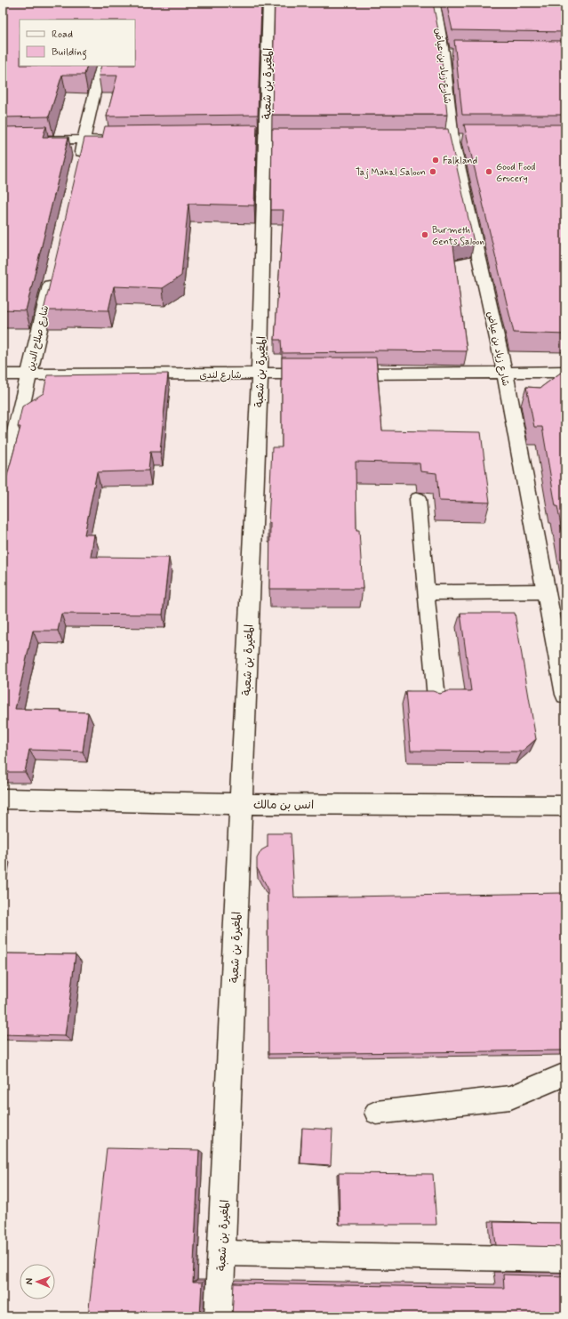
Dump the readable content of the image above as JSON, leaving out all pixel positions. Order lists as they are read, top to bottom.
{
  "streets": {
    "street": [
      "شارع زياد بن عياض",
      "المغيرة بن شعبة",
      "شارع صلاح الدين",
      "شارع لندى",
      "انس بن مالك"
    ]
  },
  "crossings": [
    ["شارع زياد بن عياض", "شارع لندى"],
    ["المغيرة بن شعبة", "شارع لندى"],
    ["المغيرة بن شعبة", "انس بن مالك"],
    ["شارع صلاح الدين", "شارع لندى"]
  ],
  "places": [
    "Falkland",
    "Taj Mahal Saloon",
    "Good Food Grocery",
    "Burmeth Gents Saloon"
  ],
  "legend": ["Road", "Building"],
  "north": "left"
}
